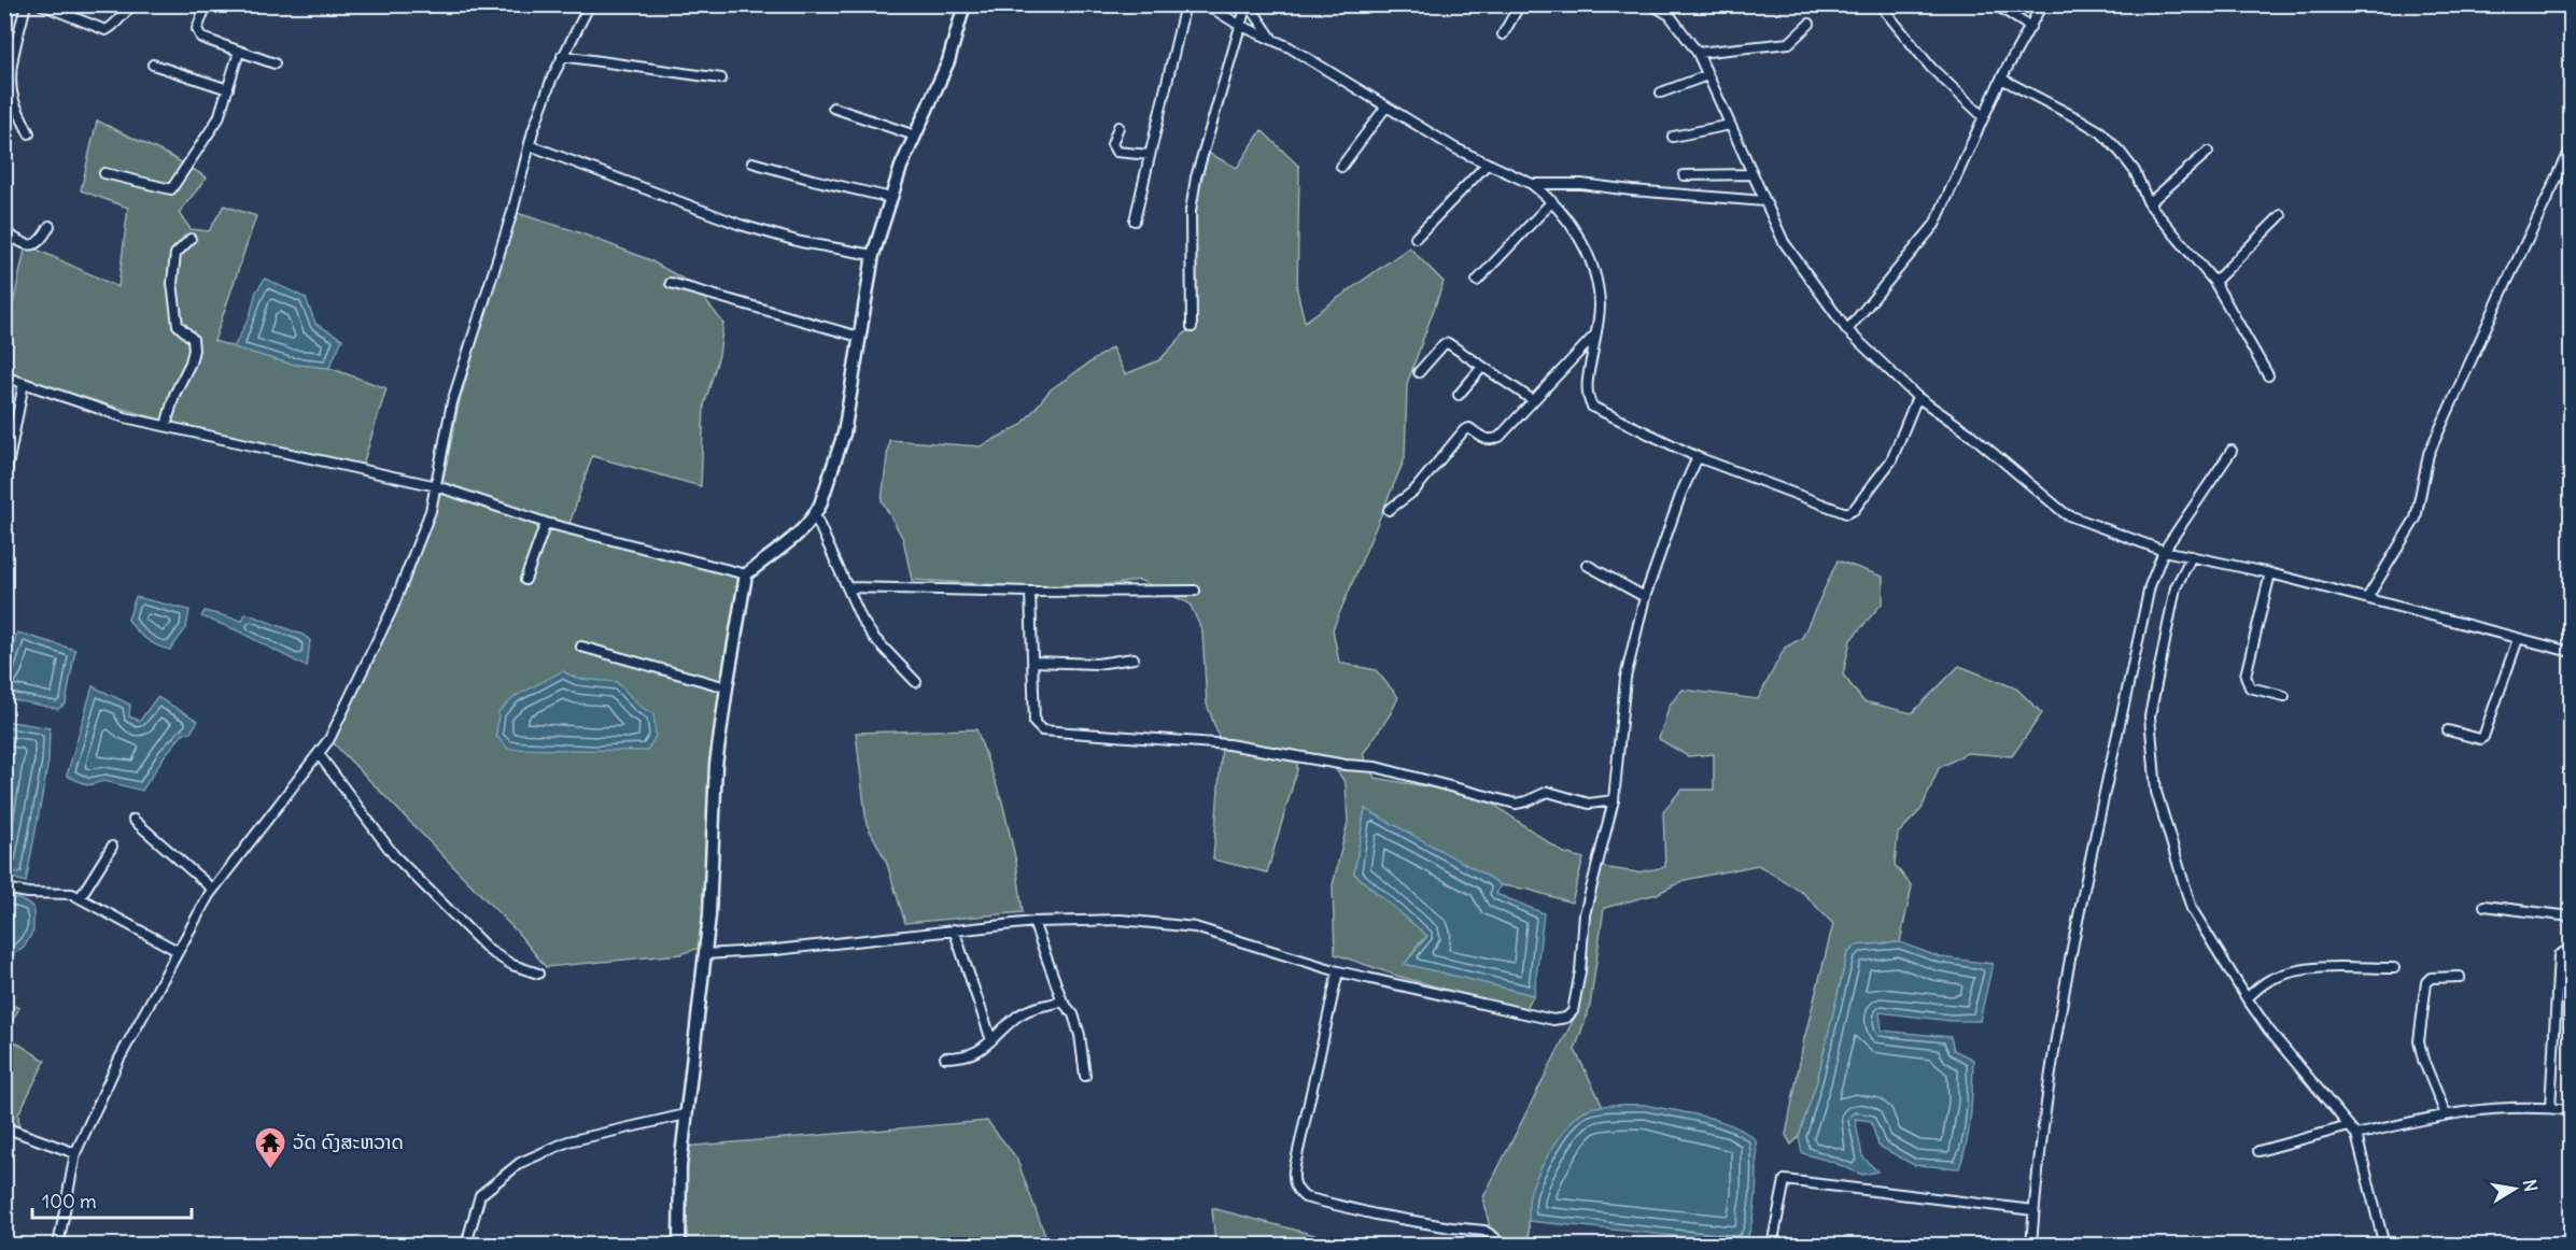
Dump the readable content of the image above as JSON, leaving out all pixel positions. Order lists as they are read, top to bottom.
{
  "places": {
    "temple": ["ວັດ ດົງສະຫວາດ"]
  },
  "scale_bar": "100 m",
  "north": "right"
}
